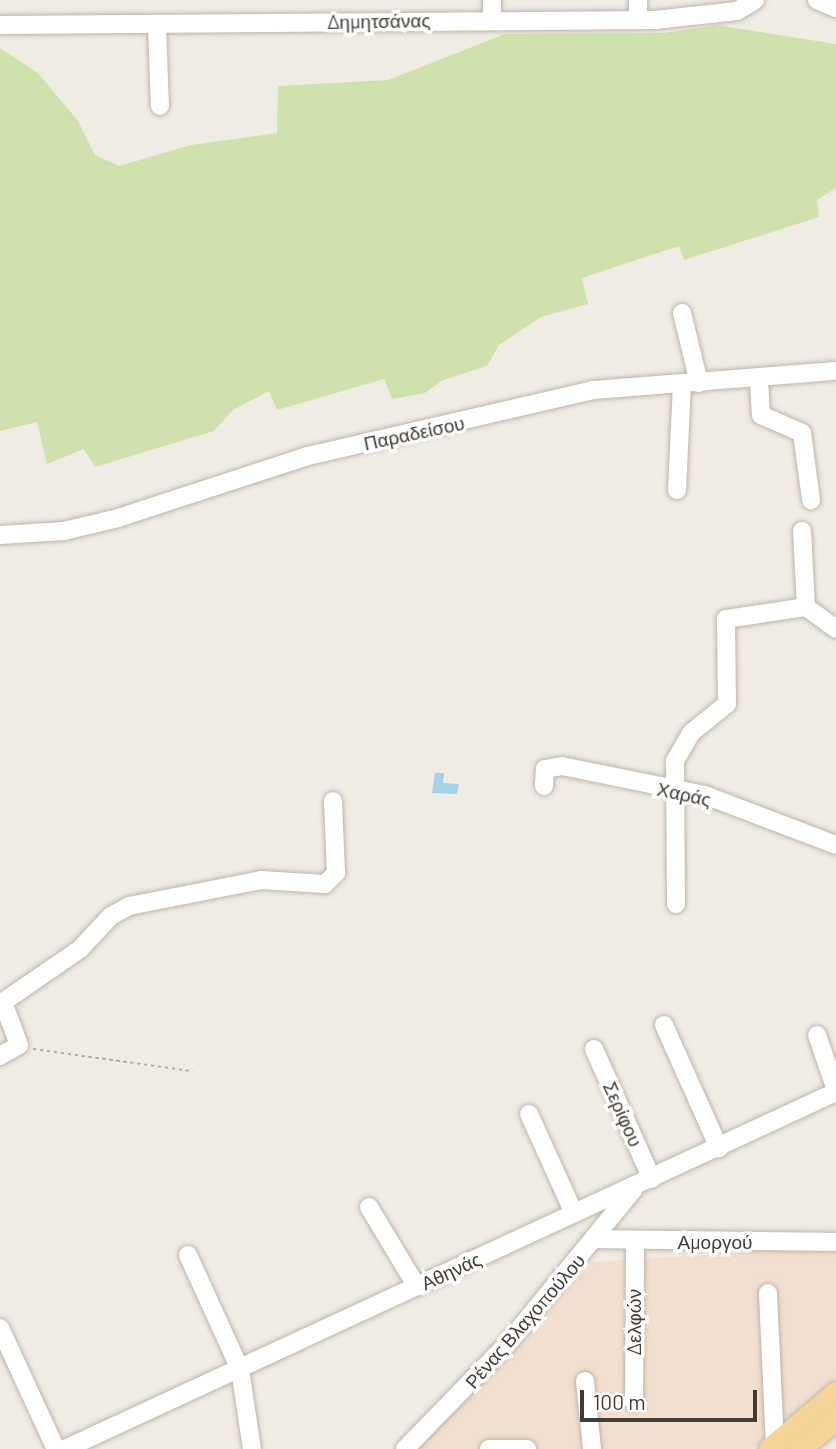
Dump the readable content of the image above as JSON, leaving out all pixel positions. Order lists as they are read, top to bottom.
{
  "streets": {
    "street": [
      "Δημητσάνας",
      "Παραδείσου",
      "Χαράς",
      "Σερίφου",
      "Αμοργού",
      "Αθηνάς",
      "Ρένας Βλαχοπούλου",
      "Δελφών"
    ]
  },
  "crossings": [
    ["Σερίφου", "Αθηνάς"],
    ["Σερίφου", "Ρένας Βλαχοπούλου"],
    ["Αμοργού", "Ρένας Βλαχοπούλου"],
    ["Αμοργού", "Δελφών"],
    ["Αθηνάς", "Ρένας Βλαχοπούλου"]
  ],
  "scale_bar": "100 m"
}
